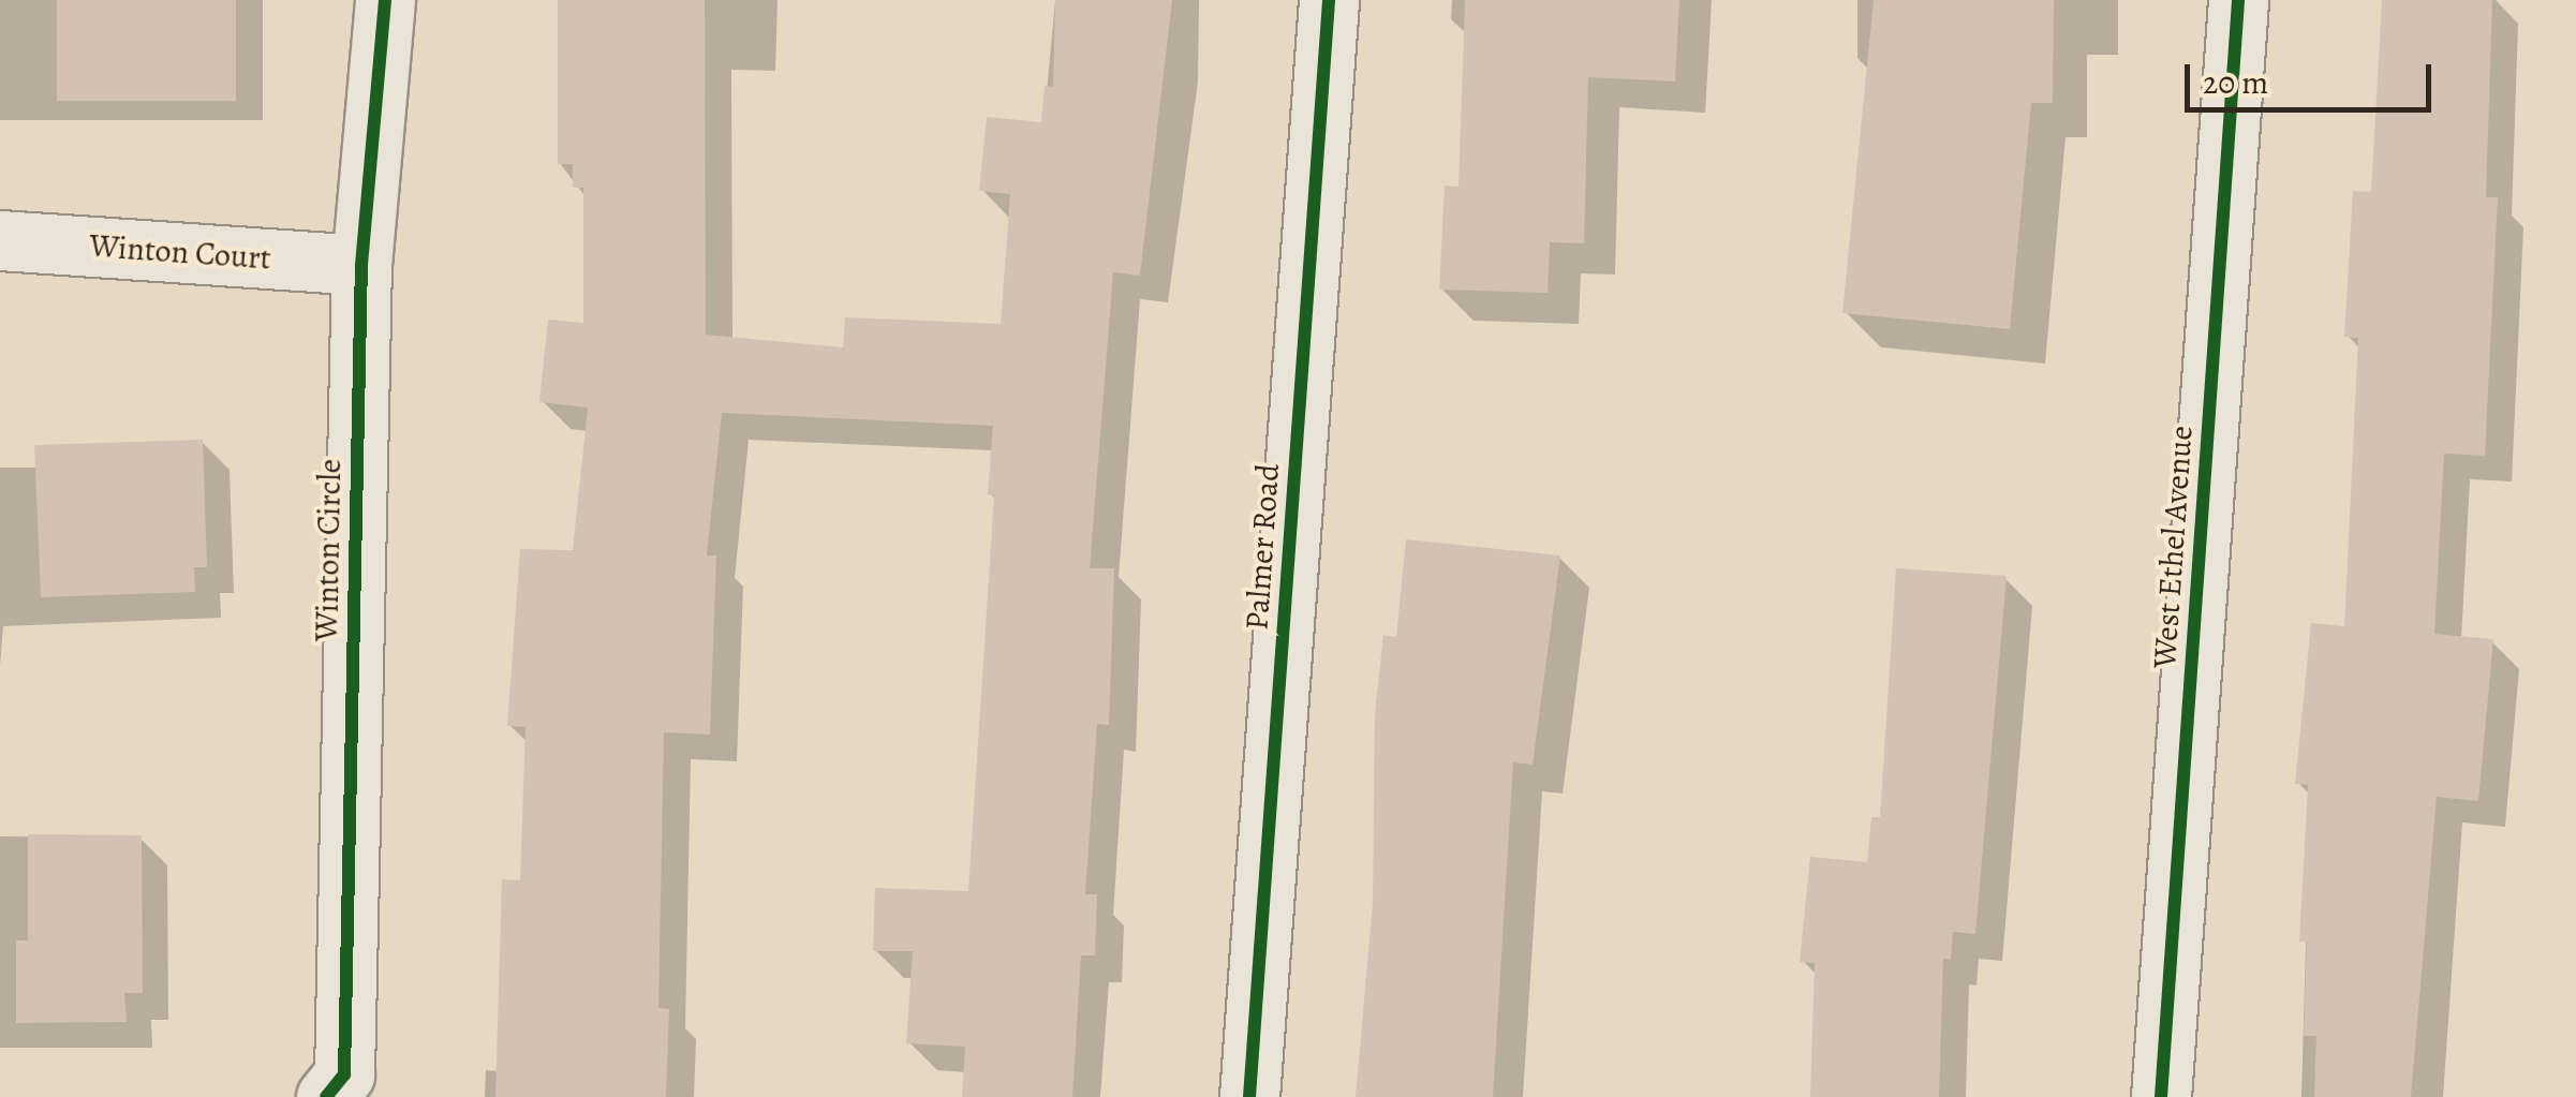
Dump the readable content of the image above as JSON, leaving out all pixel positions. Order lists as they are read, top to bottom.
{
  "streets": {
    "street": [
      "Winton Court",
      "Palmer Road",
      "West Ethel Avenue",
      "Winton Circle"
    ]
  },
  "crossings": [
    ["Winton Court", "Winton Circle"]
  ],
  "scale_bar": "20 m"
}
